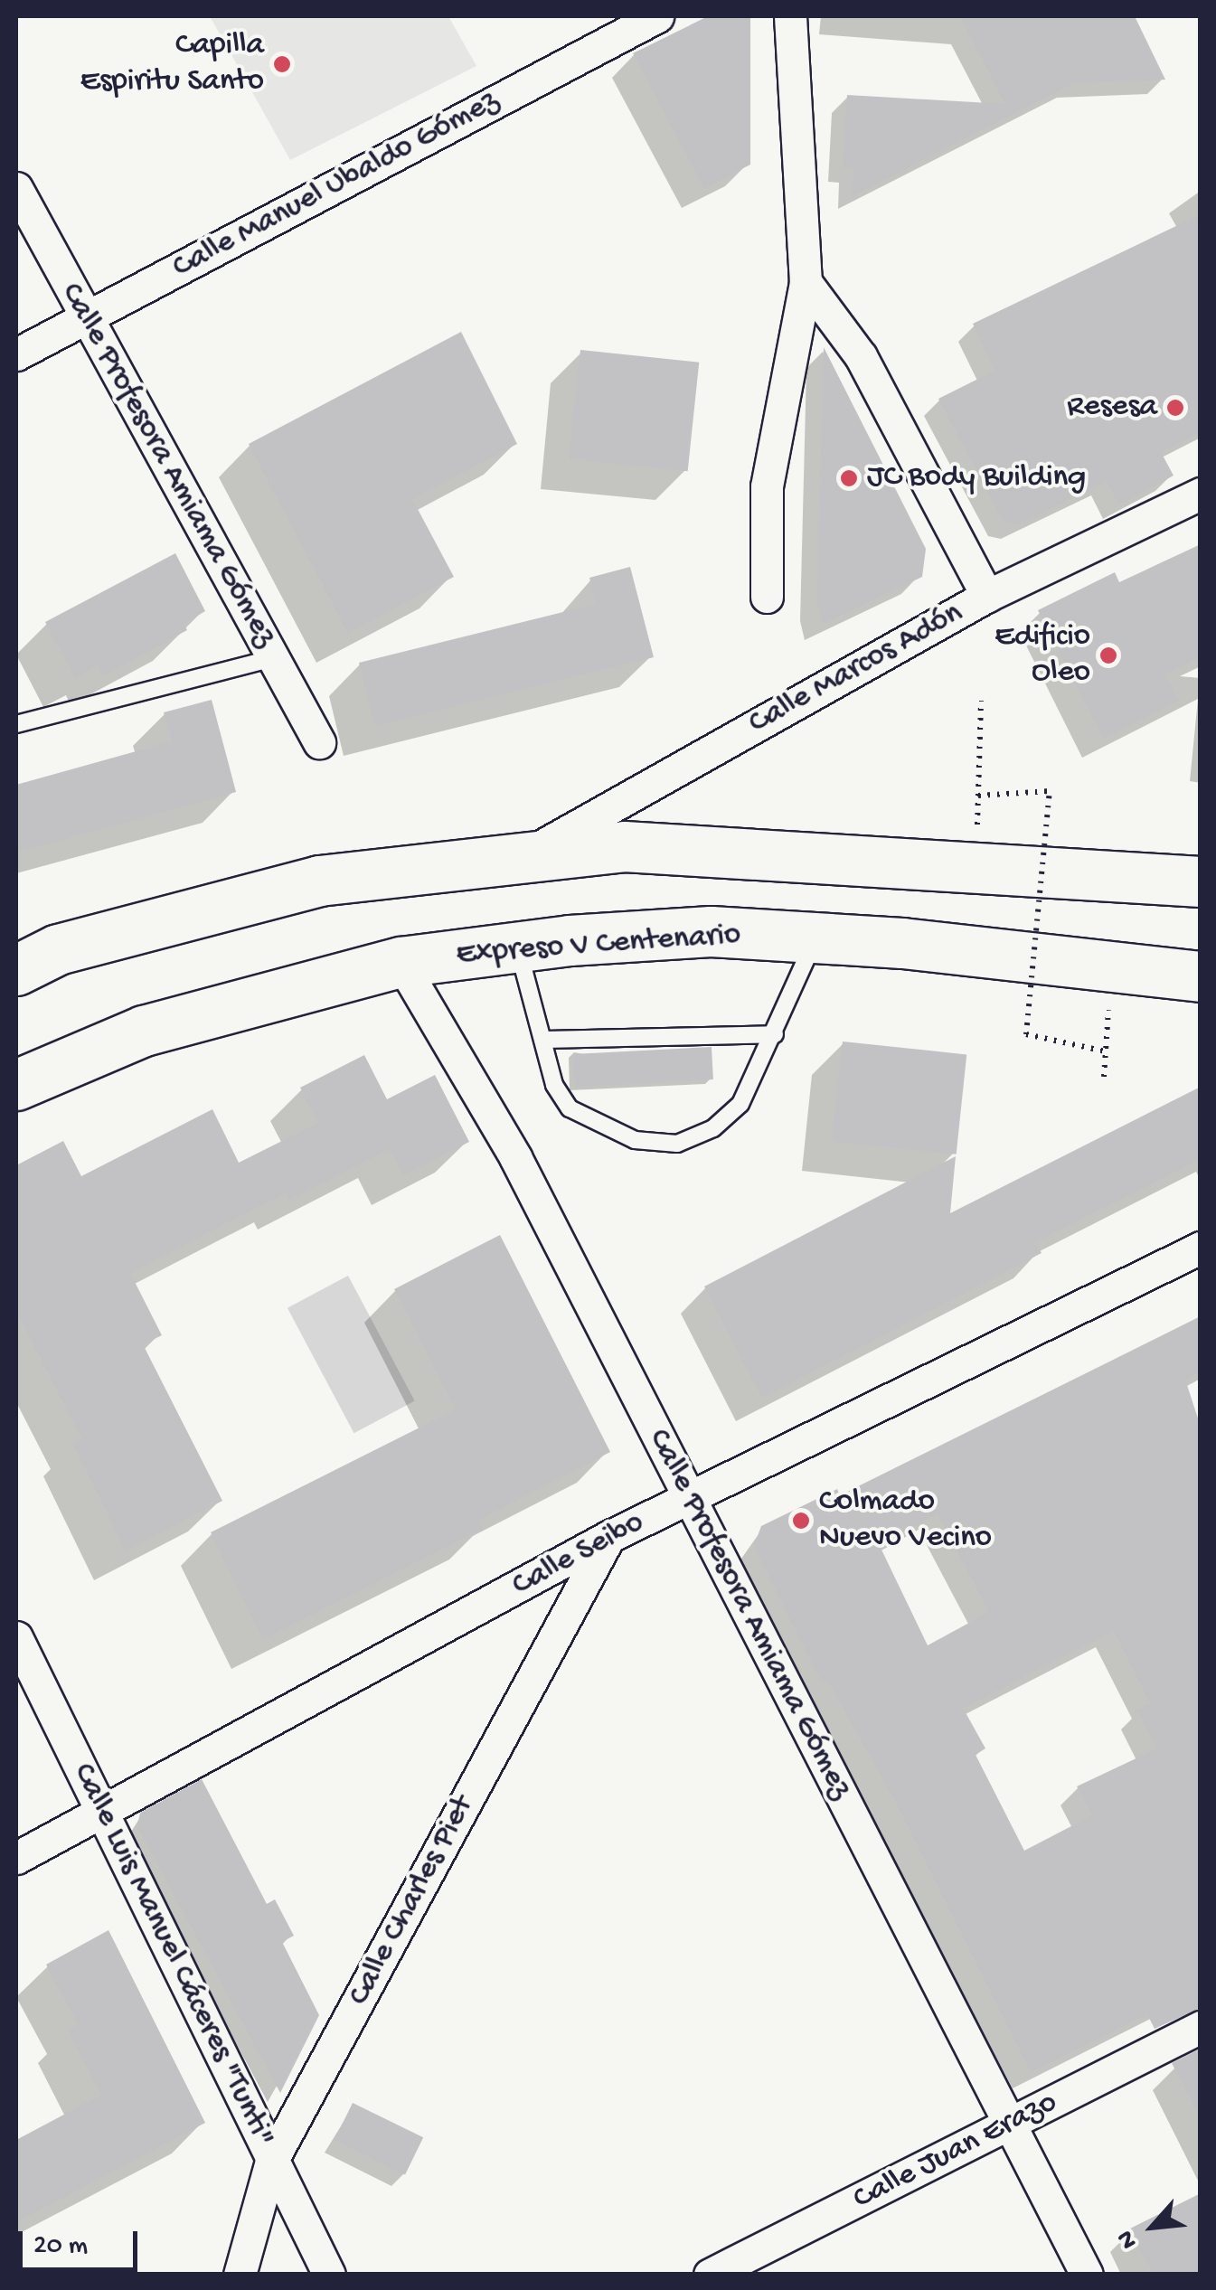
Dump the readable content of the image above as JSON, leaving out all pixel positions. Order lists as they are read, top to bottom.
{
  "streets": {
    "main road": ["Expreso V Centenario"],
    "street": [
      "Calle Manuel Ubaldo Gómez",
      "Calle Profesora Amiama Gómez",
      "Calle Marcos Adón",
      "Calle Seibo",
      "Calle Charles Piet",
      "Calle Luis Manuel Cáceres \"Tunti\"",
      "Calle Juan Erazo"
    ]
  },
  "crossings": [
    ["Calle Manuel Ubaldo Gómez", "Calle Profesora Amiama Gómez"],
    ["Calle Profesora Amiama Gómez", "Expreso V Centenario"],
    ["Calle Profesora Amiama Gómez", "Calle Seibo"],
    ["Calle Profesora Amiama Gómez", "Calle Juan Erazo"],
    ["Calle Seibo", "Calle Charles Piet"],
    ["Calle Seibo", "Calle Luis Manuel Cáceres \"Tunti\""],
    ["Calle Charles Piet", "Calle Luis Manuel Cáceres \"Tunti\""]
  ],
  "places": [
    "Capilla Espiritu Santo",
    "Resesa",
    "JC Body Building",
    "Edificio Oleo",
    "Colmado Nuevo Vecino"
  ],
  "scale_bar": "20 m",
  "north": "bottom left"
}
